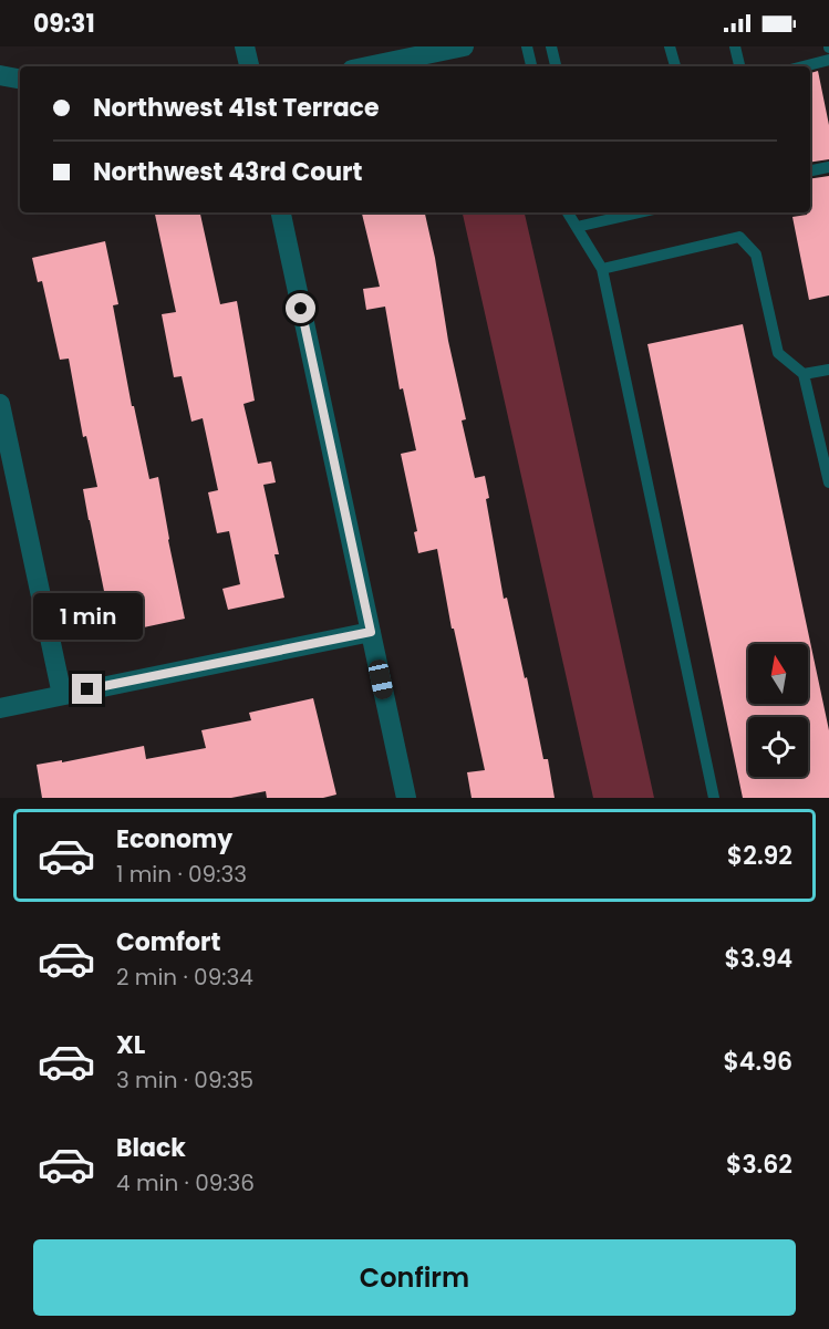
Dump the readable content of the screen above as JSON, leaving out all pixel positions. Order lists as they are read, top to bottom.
{
  "north": "top",
  "page": {
    "status": "09:31",
    "banner": ["Northwest 41st Terrace", "Northwest 43rd Court"],
    "bubble": "1 min",
    "list": [
      {
        "name": "Economy",
        "note": "1 min · 09:33",
        "value": "$2.92"
      },
      {
        "name": "Comfort",
        "note": "2 min · 09:34",
        "value": "$3.94"
      },
      {
        "name": "XL",
        "note": "3 min · 09:35",
        "value": "$4.96"
      },
      {
        "name": "Black",
        "note": "4 min · 09:36",
        "value": "$3.62"
      }
    ],
    "buttons": "Confirm"
  }
}
